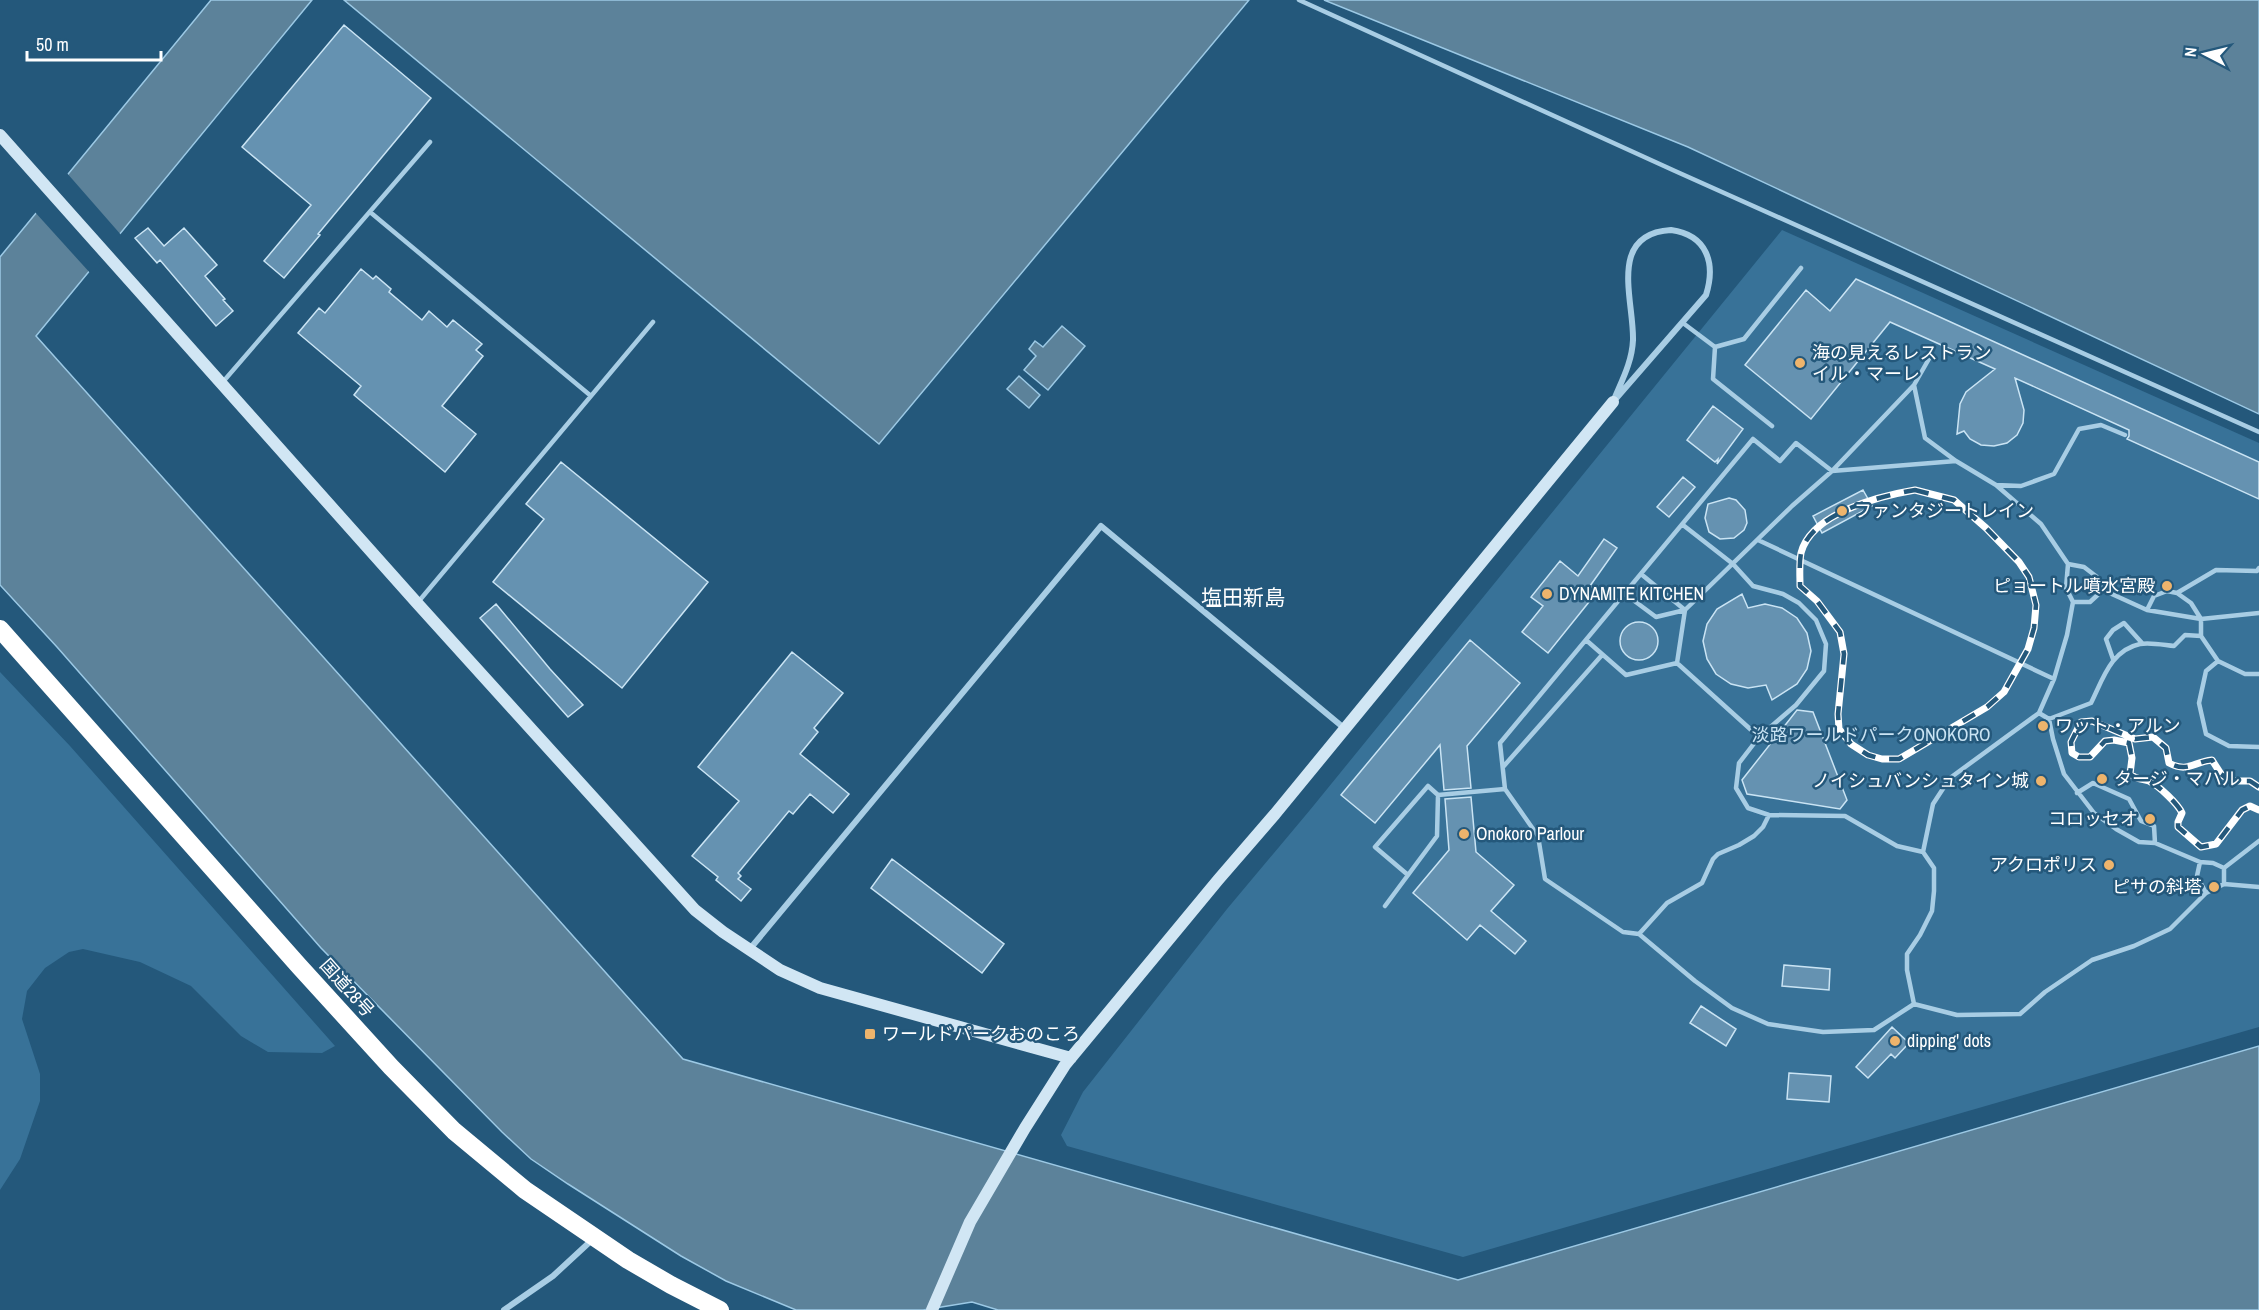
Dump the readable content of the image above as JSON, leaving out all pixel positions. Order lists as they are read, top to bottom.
{
  "streets": {
    "highway": ["国道28号"]
  },
  "districts": ["塩田新島"],
  "parks": ["淡路ワールドパークONOKORO"],
  "places": {
    "other": [
      "海の見えるレストラン イル・マーレ",
      "ファンタジートレイン",
      "ピョートル噴水宮殿",
      "DYNAMITE KITCHEN",
      "ワット・アルン",
      "タージ・マハル",
      "ノイシュバンシュタイン城",
      "コロッセオ",
      "Onokoro Parlour",
      "アクロポリス",
      "ピサの斜塔",
      "dipping' dots"
    ],
    "transit": ["ワールドパークおのころ"]
  },
  "scale_bar": "50 m",
  "north": "left"
}
